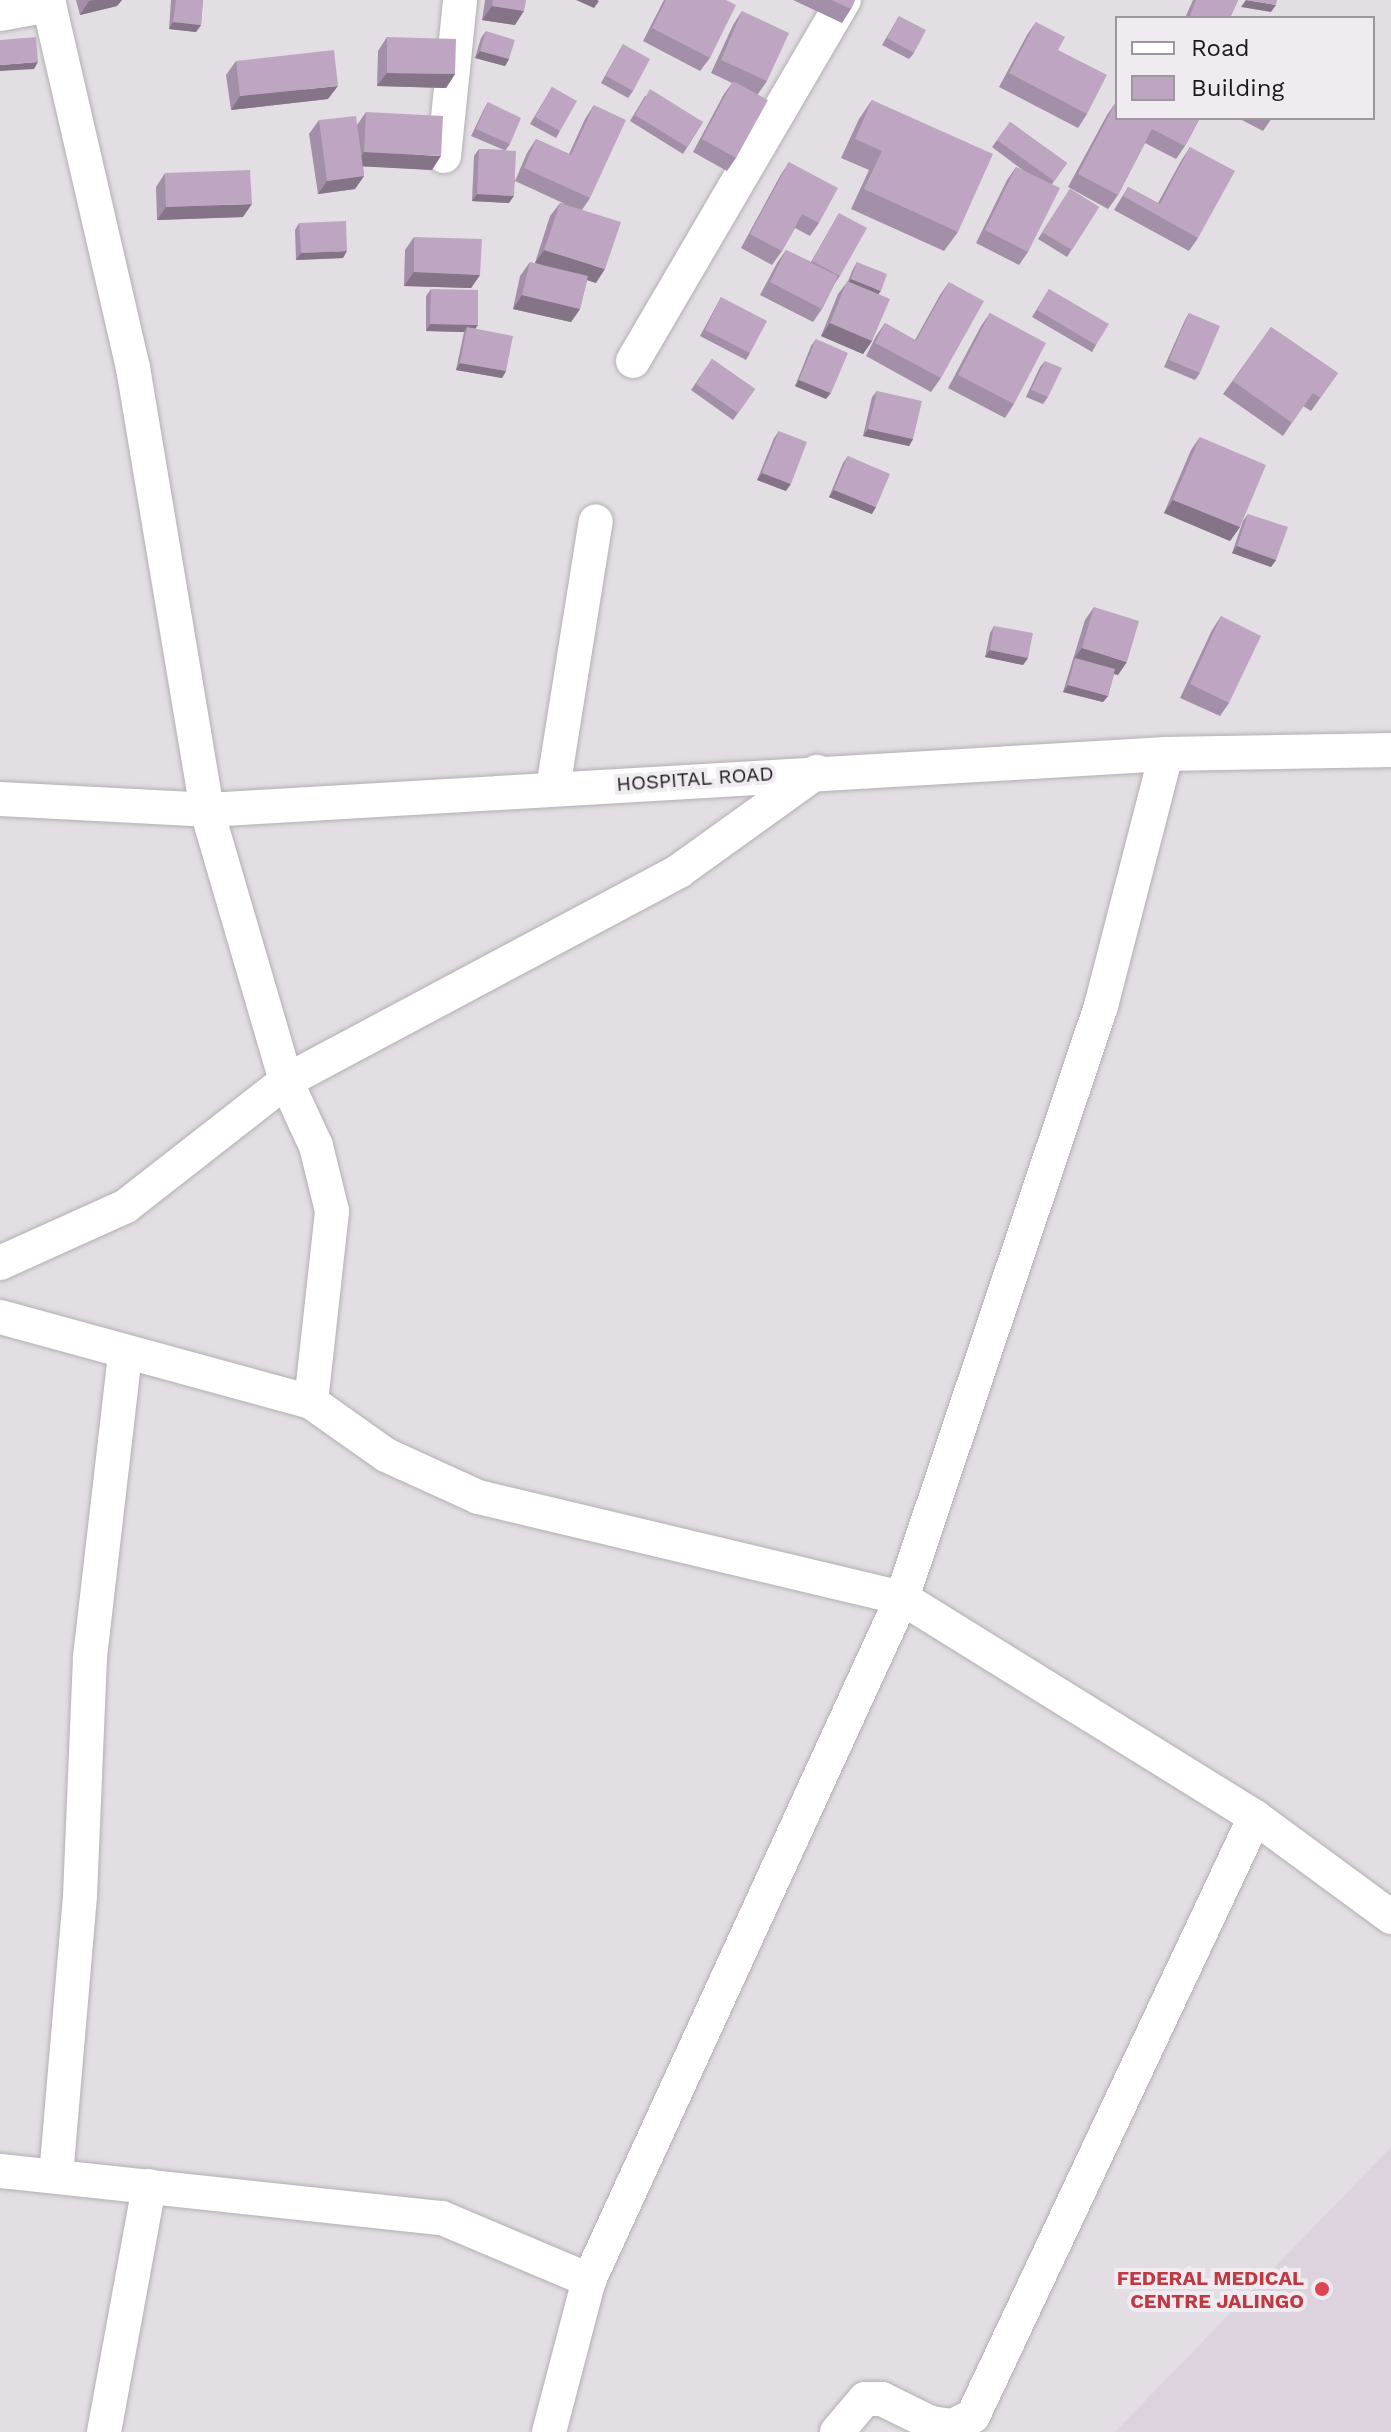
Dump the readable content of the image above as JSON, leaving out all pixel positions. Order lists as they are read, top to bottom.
{
  "streets": {
    "street": ["HOSPITAL ROAD"]
  },
  "places": ["FEDERAL MEDICAL CENTRE JALINGO"],
  "legend": ["Road", "Building"]
}
